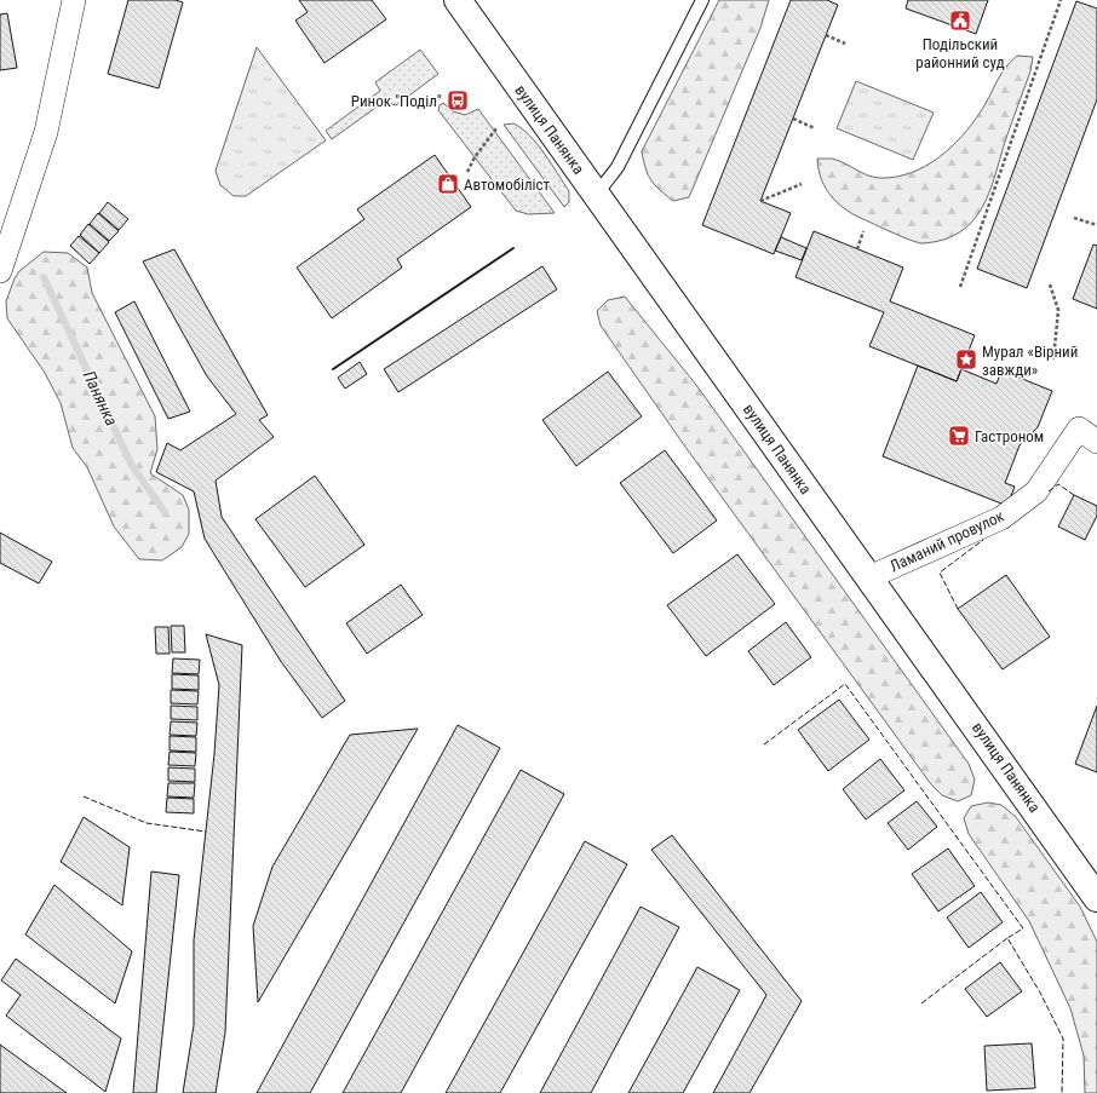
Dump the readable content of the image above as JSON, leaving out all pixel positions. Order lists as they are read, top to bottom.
{
  "streets": {
    "main road": ["вулиця Панянка"],
    "street": ["Ламаний провулок"]
  },
  "crossings": [
    ["вулиця Панянка", "Ламаний провулок"]
  ],
  "water": ["Панянка"],
  "places": {
    "public building": ["Подільский районний суд"],
    "bus stop": ["Ринок \"Поділ\""],
    "shop": ["Автомобіліст"],
    "place": ["Мурал «Вірний завжди»"],
    "supermarket": ["Гастроном"]
  }
}
